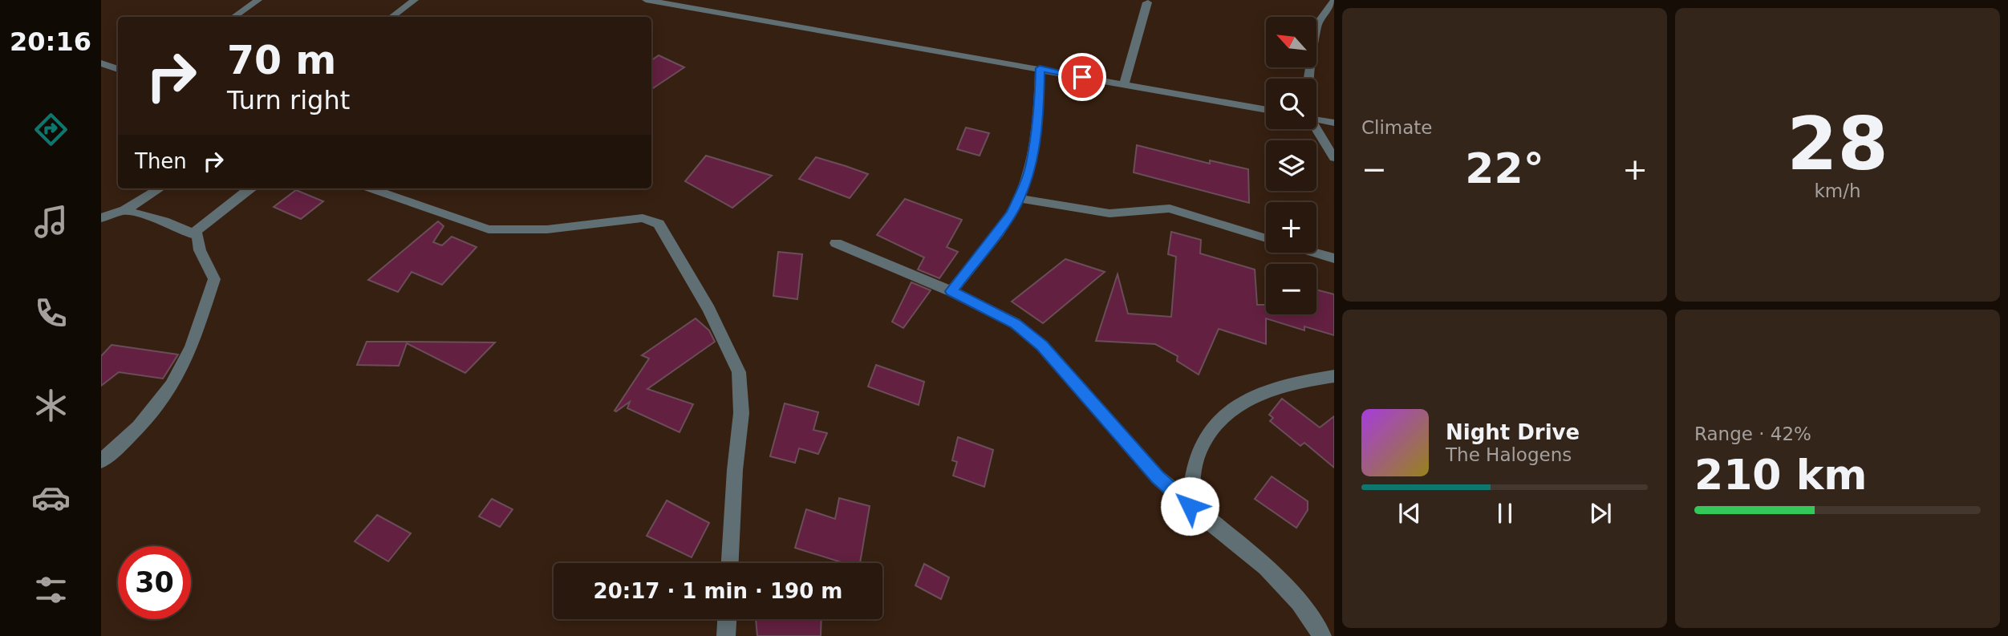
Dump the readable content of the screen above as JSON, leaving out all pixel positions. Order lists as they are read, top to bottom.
{
  "north": "top left",
  "page": {
    "tabs": "20:16",
    "tile": [
      "Climate",
      ["28", "km/h"],
      ["Range · 42%", "210 km"]
    ],
    "map_buttons": ["+", "−"],
    "turn": ["70 m", "Turn right"],
    "then": "Then",
    "heat": ["−", "22°", "+"],
    "song": ["Night Drive", "The Halogens"],
    "limit": "30",
    "trip": "20:17 · 1 min · 190 m"
  }
}
